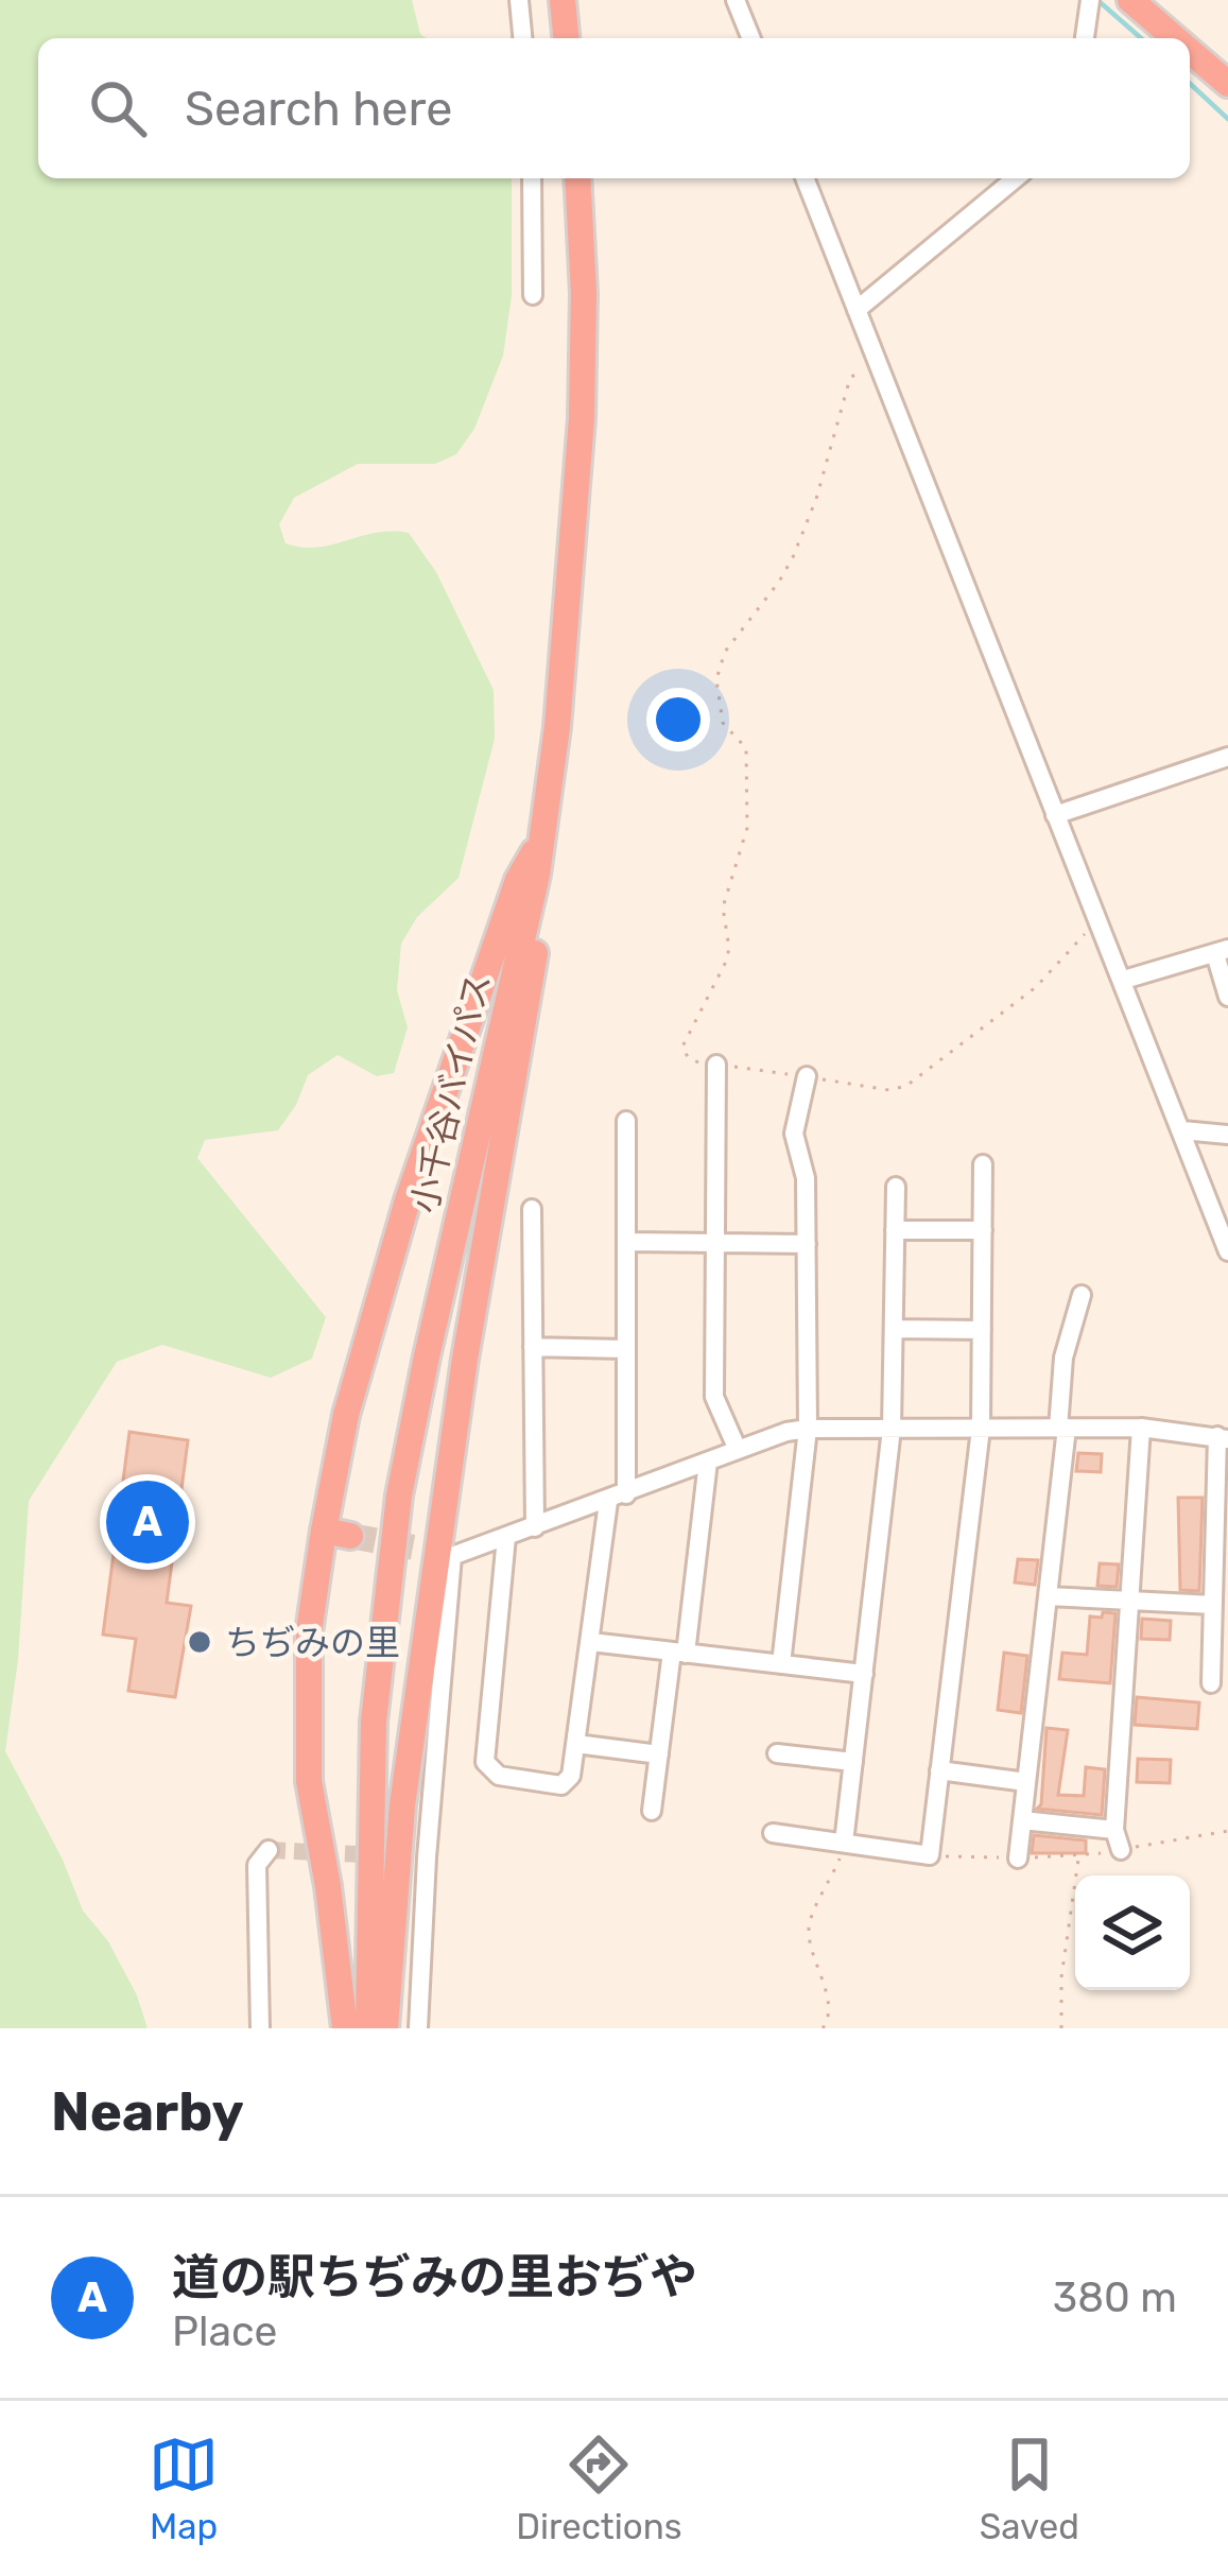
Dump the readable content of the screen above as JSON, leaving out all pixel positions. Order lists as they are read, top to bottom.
{
  "streets": {
    "highway": ["小千谷バイパス"]
  },
  "places": ["ちぢみの里"],
  "page": {
    "search": "Search here",
    "pins": "A",
    "heading": "Nearby",
    "list": [
      {
        "mark": "A",
        "name": "道の駅ちぢみの里おぢや",
        "note": "Place",
        "value": "380 m"
      }
    ],
    "nav": ["Map", "Directions", "Saved"]
  }
}
